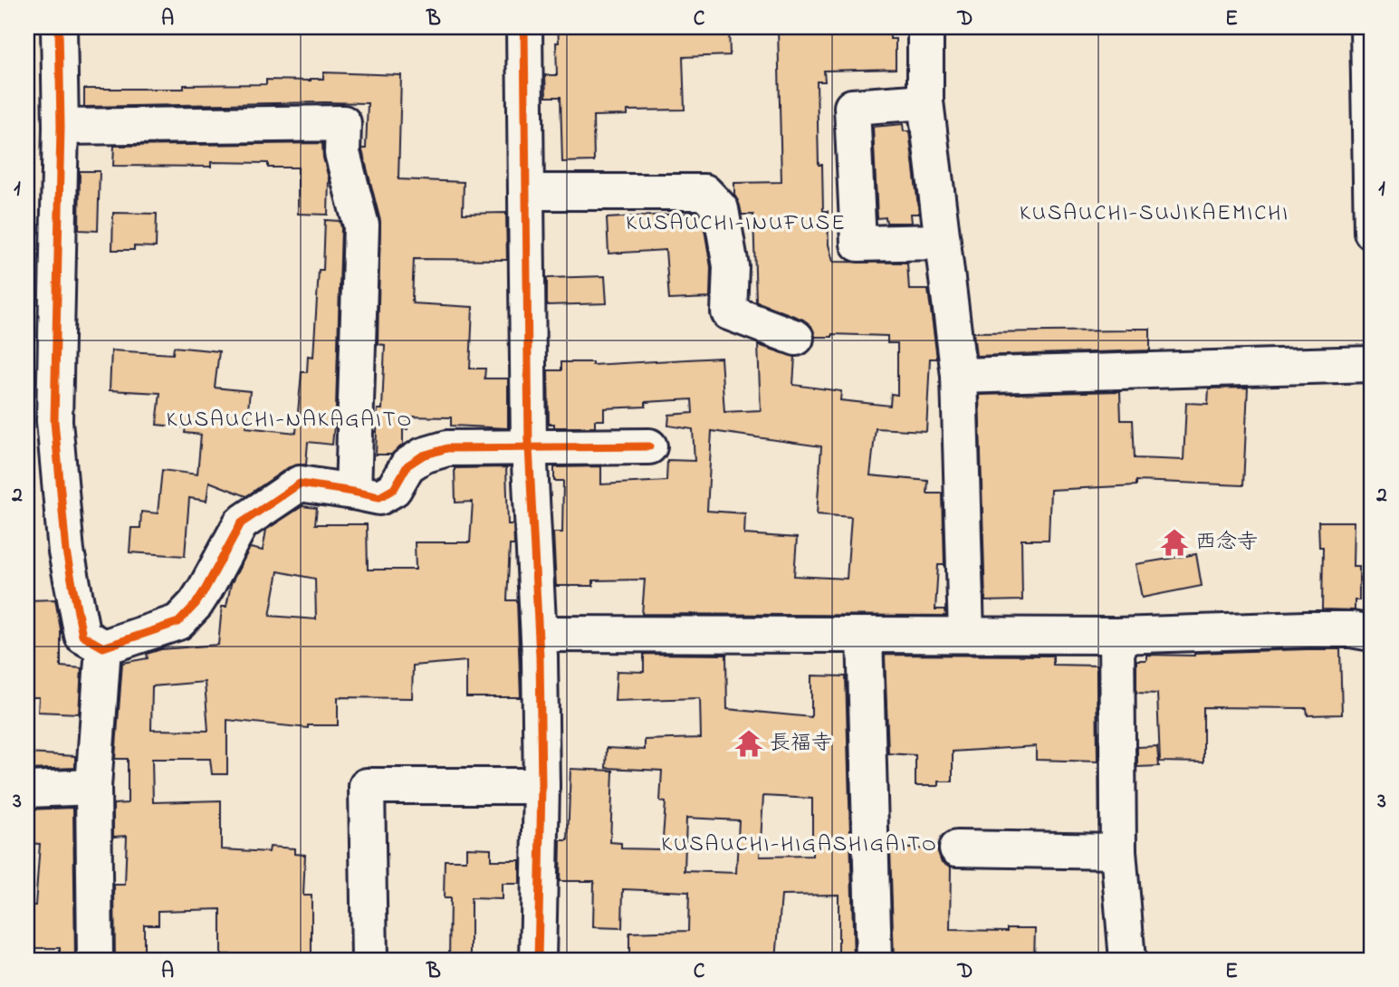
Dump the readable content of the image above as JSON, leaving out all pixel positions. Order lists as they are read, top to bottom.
{
  "districts": [
    "KUSAUCHI-SUJIKAEMICHI",
    "KUSAUCHI-INUFUSE",
    "KUSAUCHI-NAKAGAITO",
    "KUSAUCHI-HIGASHIGAITO"
  ],
  "places": {
    "temple": ["西念寺", "長福寺"]
  },
  "grid": {
    "columns": [
      "A",
      "B",
      "C",
      "D",
      "E"
    ],
    "rows": ["1", "2", "3"]
  }
}
